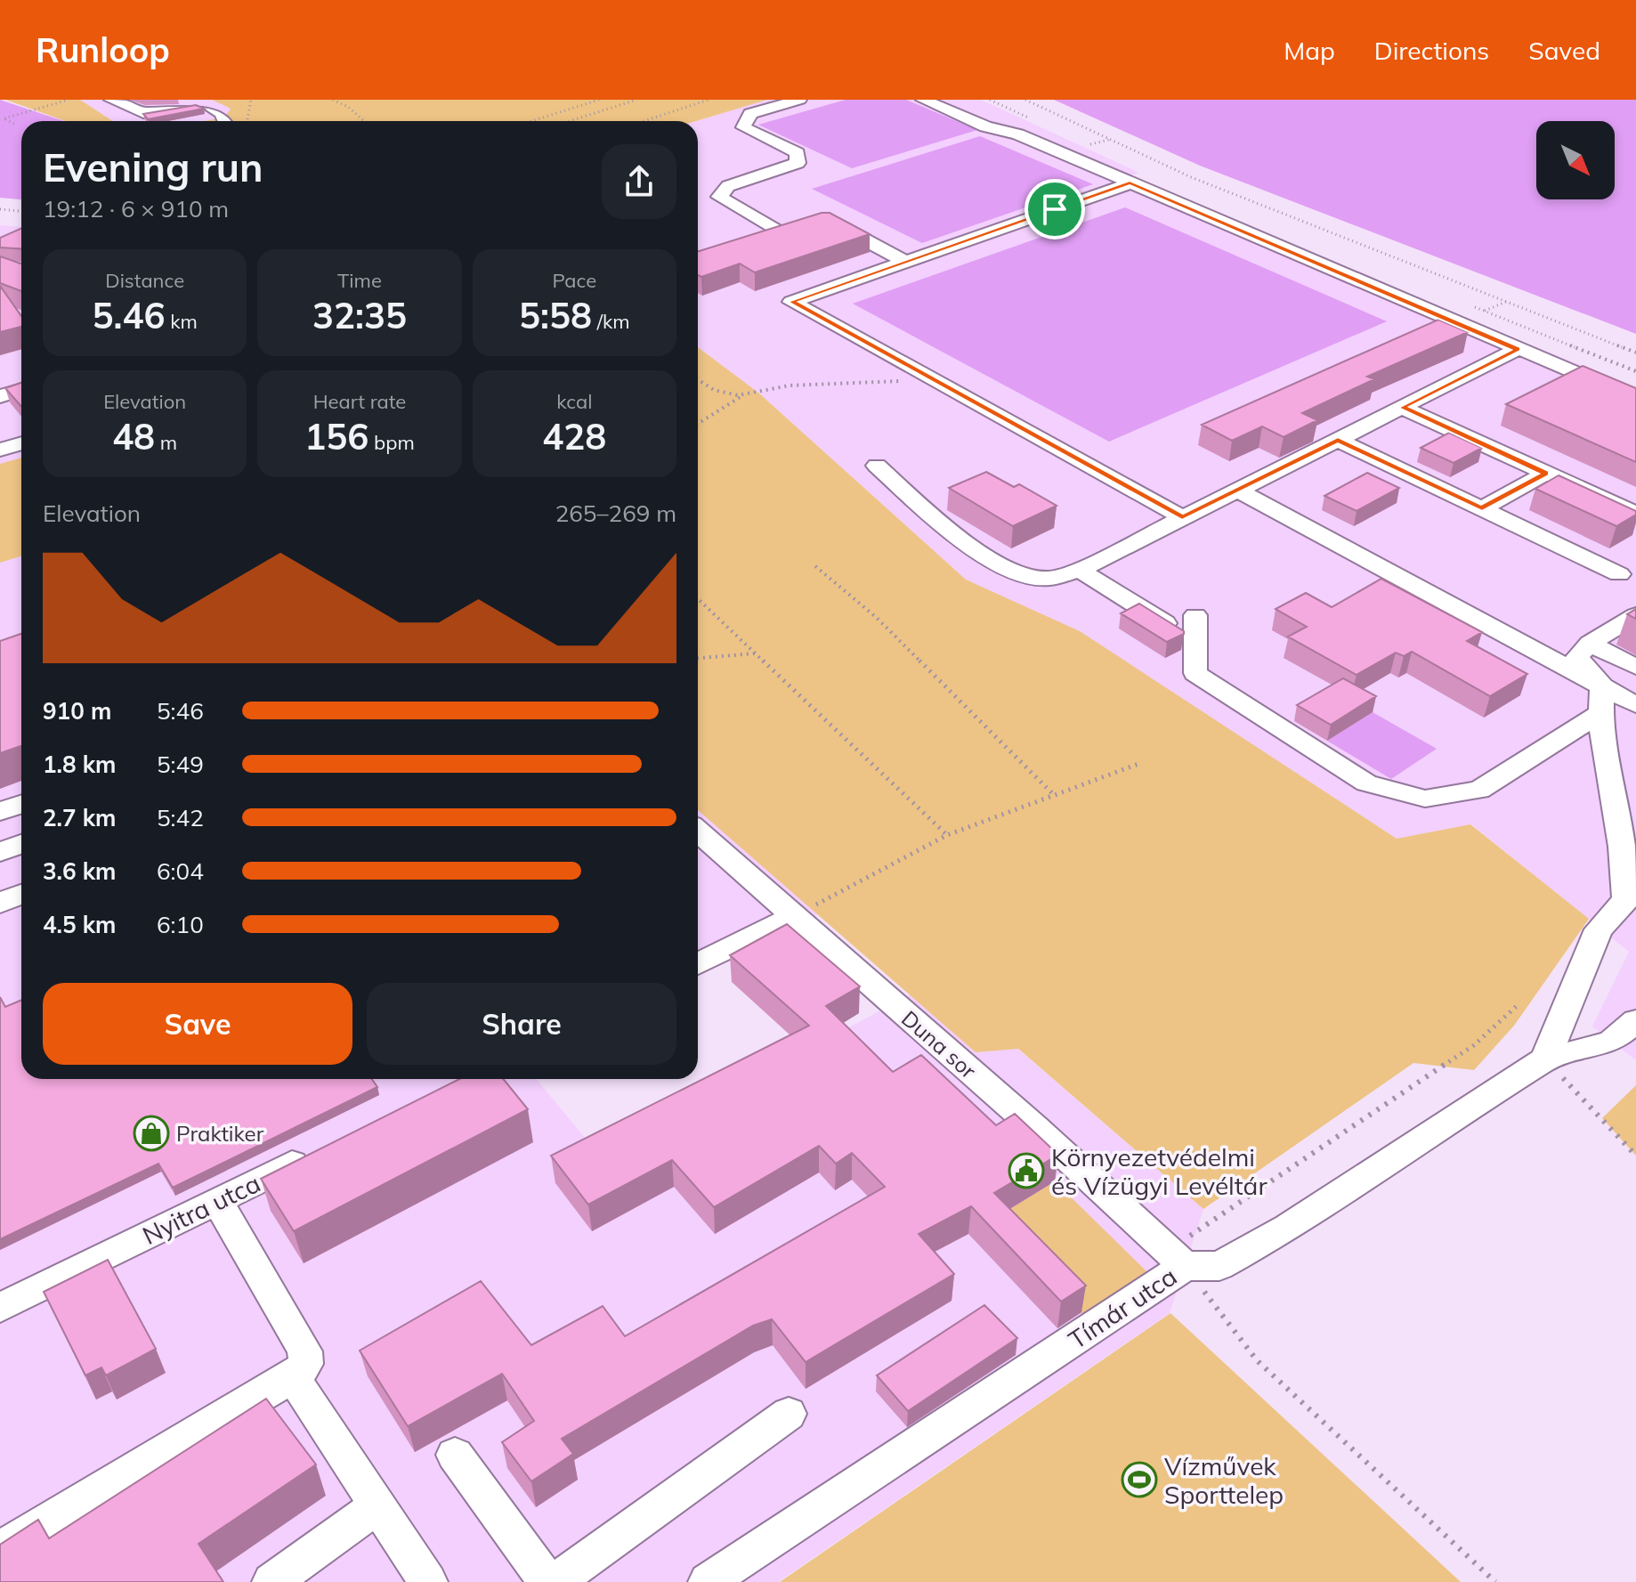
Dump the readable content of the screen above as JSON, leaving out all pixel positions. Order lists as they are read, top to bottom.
{
  "streets": {
    "street": ["Duna sor", "Nyitra utca", "Tímár utca"]
  },
  "crossings": [
    ["Duna sor", "Tímár utca"]
  ],
  "places": {
    "shop": ["Praktiker"],
    "public building": ["Környezetvédelmi és Vízügyi Levéltár"],
    "sports": ["Vízművek Sporttelep"]
  },
  "north": "bottom right",
  "page": {
    "header": "Runloop",
    "nav": ["Map", "Directions", "Saved"],
    "heading": ["Evening run", "19:12 · 6 × 910 m"],
    "stats": [
      ["Distance", "5.46 km"],
      ["Time", "32:35"],
      ["Pace", "5:58 /km"],
      ["Elevation", "48 m"],
      ["Heart rate", "156 bpm"],
      ["kcal", "428"]
    ],
    "chart": ["Elevation", "265–269 m"],
    "list": [
      {
        "name": "910 m",
        "note": "5:46"
      },
      {
        "name": "1.8 km",
        "note": "5:49"
      },
      {
        "name": "2.7 km",
        "note": "5:42"
      },
      {
        "name": "3.6 km",
        "note": "6:04"
      },
      {
        "name": "4.5 km",
        "note": "6:10"
      }
    ],
    "buttons": ["Save", "Share"]
  }
}
